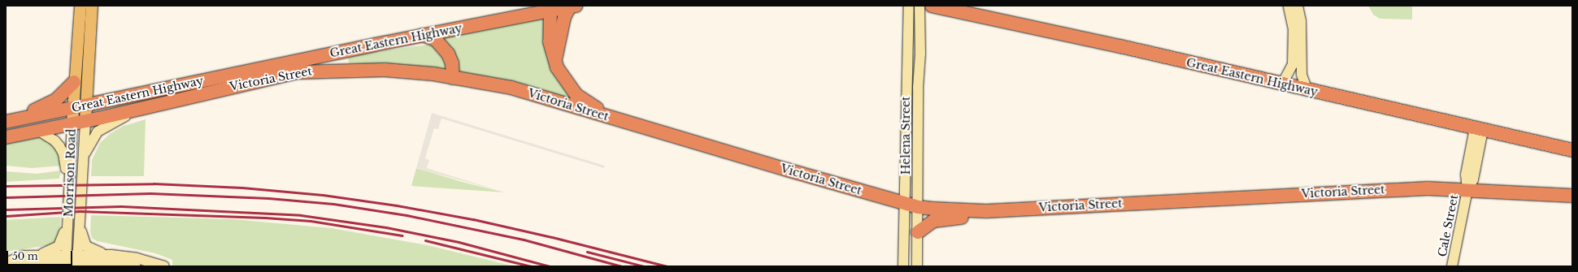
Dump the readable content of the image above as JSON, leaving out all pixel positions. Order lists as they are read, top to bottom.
{
  "streets": {
    "highway": ["Great Eastern Highway", "Victoria Street"],
    "main road": ["Morrison Road"],
    "street": ["Helena Street", "Cale Street"]
  },
  "crossings": [
    ["Great Eastern Highway", "Victoria Street"],
    ["Great Eastern Highway", "Morrison Road"],
    ["Great Eastern Highway", "Cale Street"],
    ["Victoria Street", "Helena Street"],
    ["Victoria Street", "Morrison Road"],
    ["Victoria Street", "Cale Street"]
  ],
  "scale_bar": "50 m"
}
